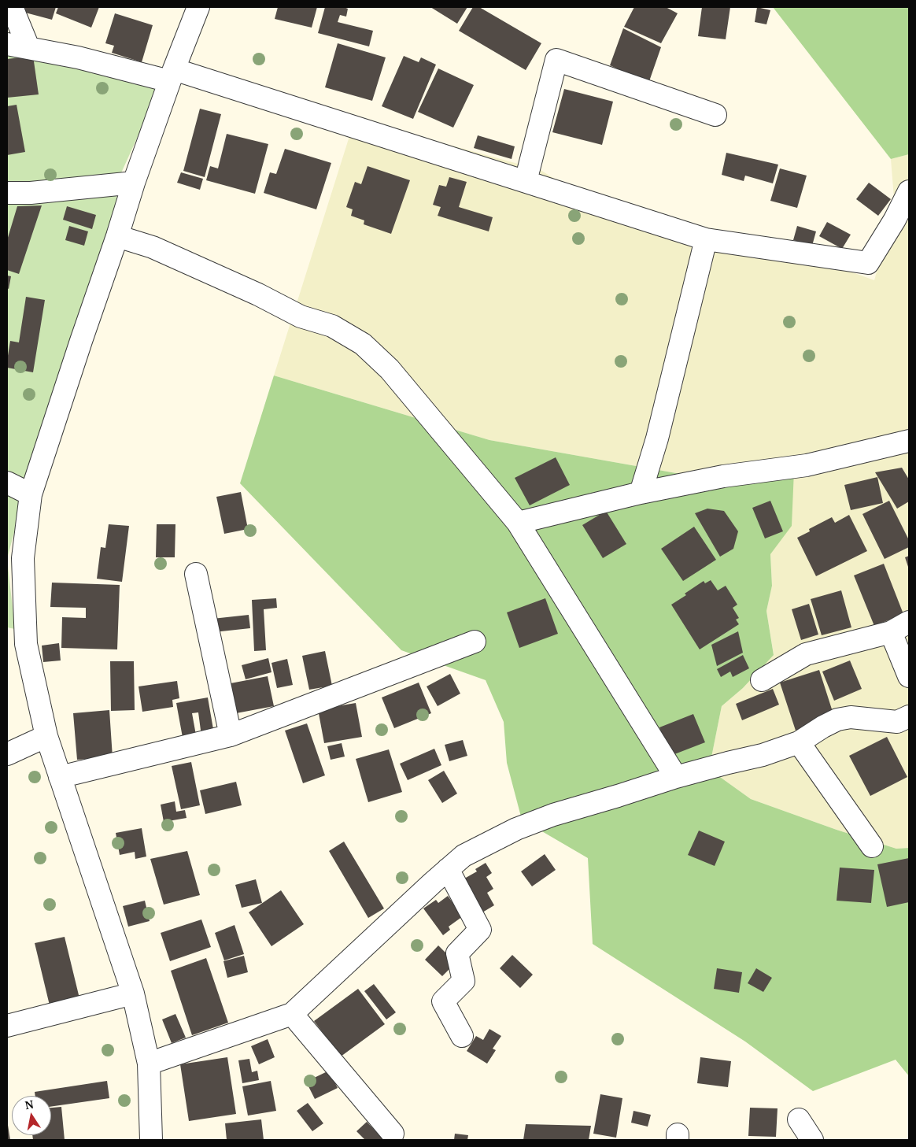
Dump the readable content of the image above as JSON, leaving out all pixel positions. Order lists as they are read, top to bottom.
{
  "north": "top"
}
